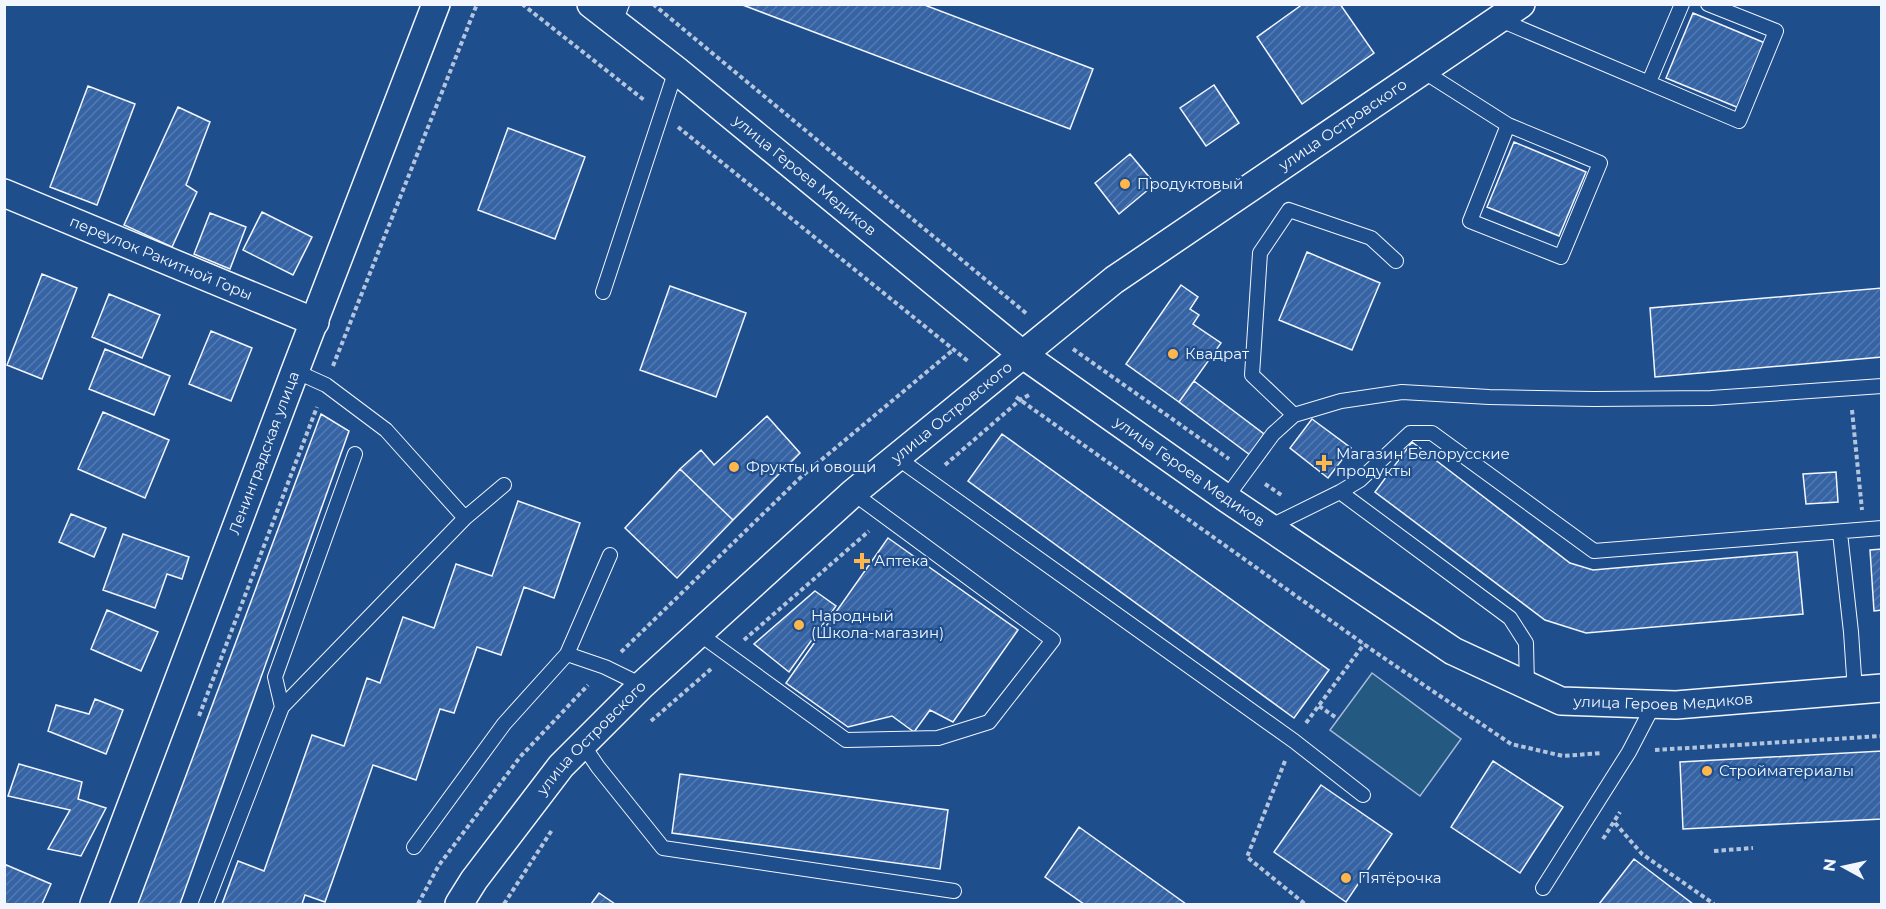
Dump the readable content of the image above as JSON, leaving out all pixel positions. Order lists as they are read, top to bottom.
{
  "streets": {
    "street": [
      "улица Островского",
      "улица Героев Медиков",
      "переулок Ракитной Горы",
      "Ленинградская улица"
    ]
  },
  "crossings": [
    ["улица Островского", "улица Героев Медиков"],
    ["переулок Ракитной Горы", "Ленинградская улица"]
  ],
  "places": {
    "other": [
      "Продуктовый",
      "Квадрат",
      "Фрукты и овощи",
      "Народный (Школа-магазин)",
      "Стройматериалы",
      "Пятёрочка"
    ],
    "health": ["Магазин Белорусские продукты", "Аптека"]
  },
  "north": "left"
}
